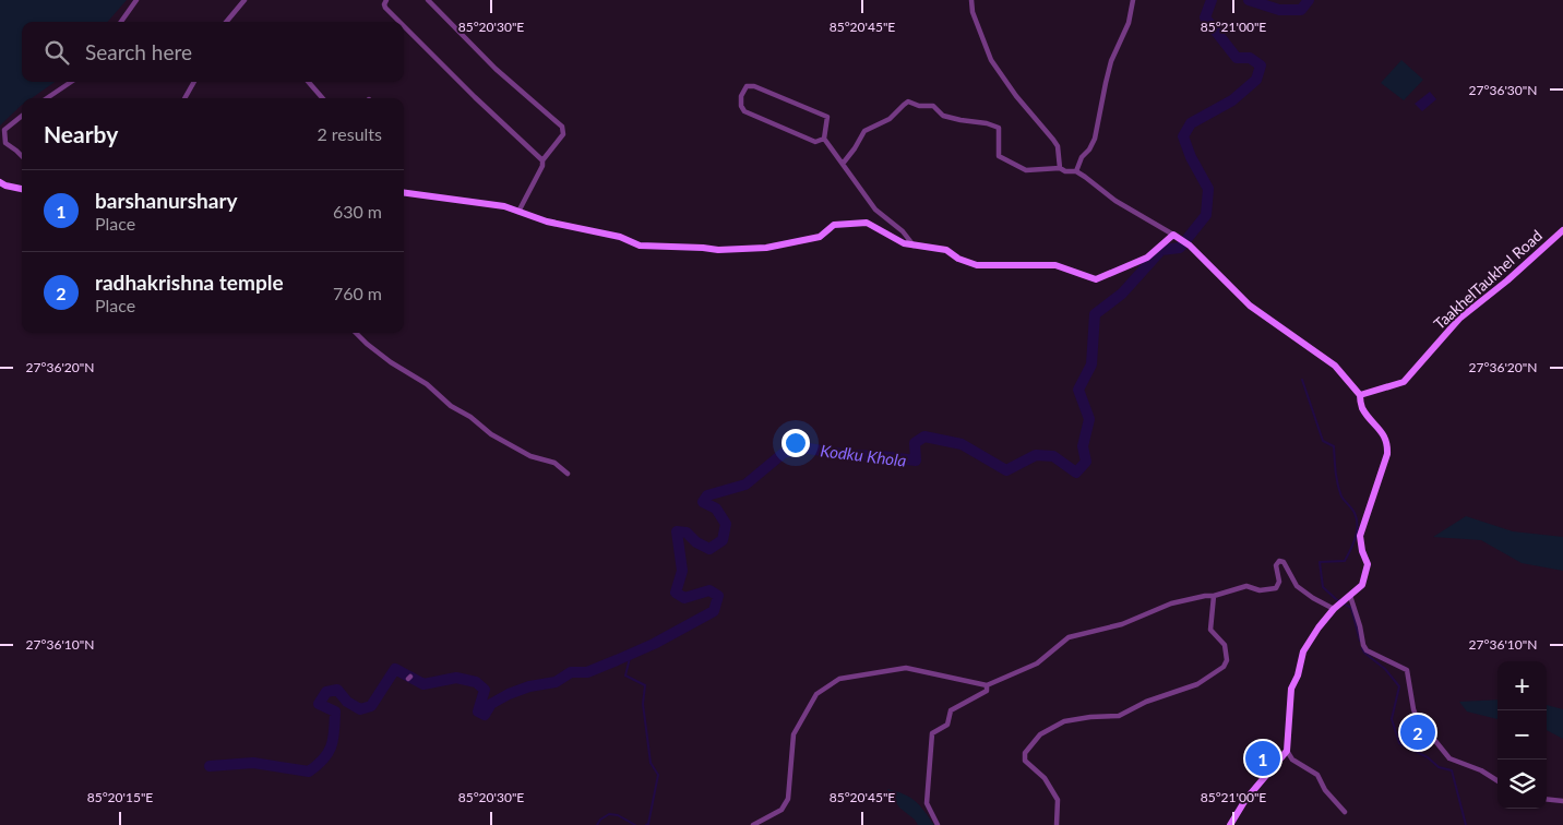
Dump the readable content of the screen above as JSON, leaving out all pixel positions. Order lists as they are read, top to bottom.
{
  "streets": {
    "street": ["TaakhelTaukhel Road"]
  },
  "water": ["Kodku Khola"],
  "page": {
    "search": "Search here",
    "heading": ["Nearby", "2 results"],
    "list": [
      {
        "mark": "1",
        "name": "barshanurshary",
        "note": "Place",
        "value": "630 m"
      },
      {
        "mark": "2",
        "name": "radhakrishna temple",
        "note": "Place",
        "value": "760 m"
      }
    ],
    "map_buttons": ["+", "−"],
    "pins": ["2", "1"]
  },
  "coordinates": [
    "85°20'30\"E",
    "85°20'45\"E",
    "85°21'00\"E",
    "27°36'30\"N",
    "27°36'20\"N",
    "27°36'10\"N",
    "85°20'15\"E"
  ]
}
